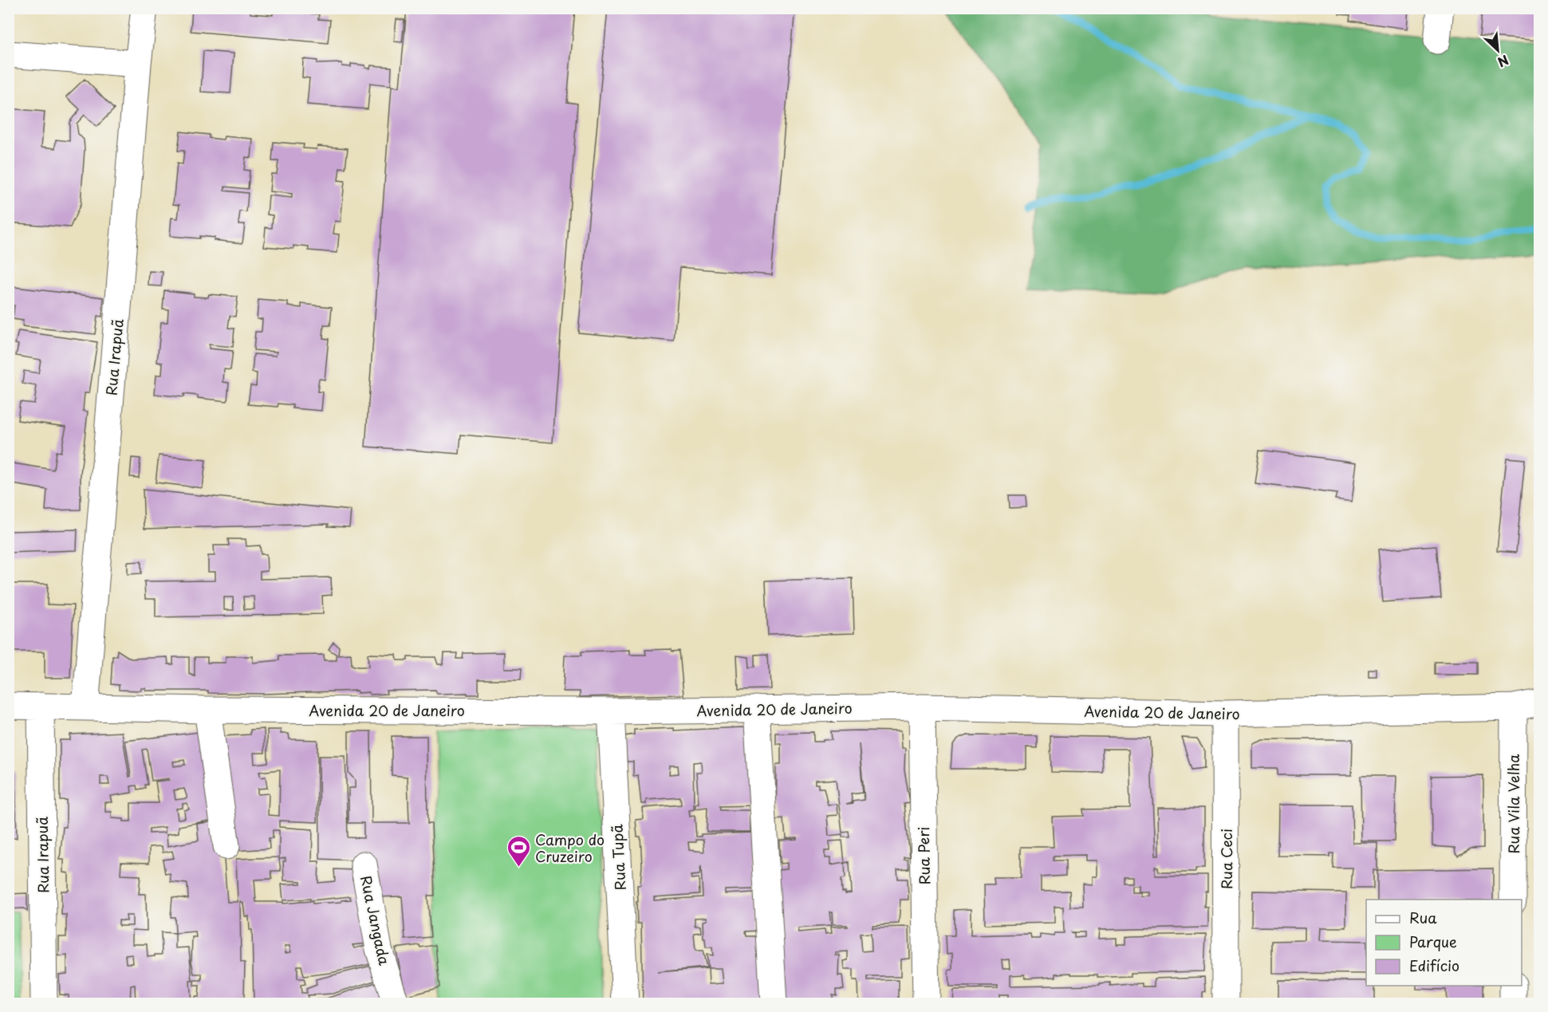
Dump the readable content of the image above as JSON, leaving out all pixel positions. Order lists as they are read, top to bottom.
{
  "streets": {
    "street": [
      "Rua Irapuã",
      "Avenida 20 de Janeiro",
      "Rua Vila Velha",
      "Rua Peri",
      "Rua Tupã",
      "Rua Ceci",
      "Rua Jangada"
    ]
  },
  "crossings": [
    ["Rua Irapuã", "Avenida 20 de Janeiro"],
    ["Avenida 20 de Janeiro", "Rua Vila Velha"],
    ["Avenida 20 de Janeiro", "Rua Peri"],
    ["Avenida 20 de Janeiro", "Rua Tupã"],
    ["Avenida 20 de Janeiro", "Rua Ceci"]
  ],
  "places": {
    "sports": ["Campo do Cruzeiro"]
  },
  "legend": ["Rua", "Parque", "Edifício"],
  "north": "bottom right"
}
